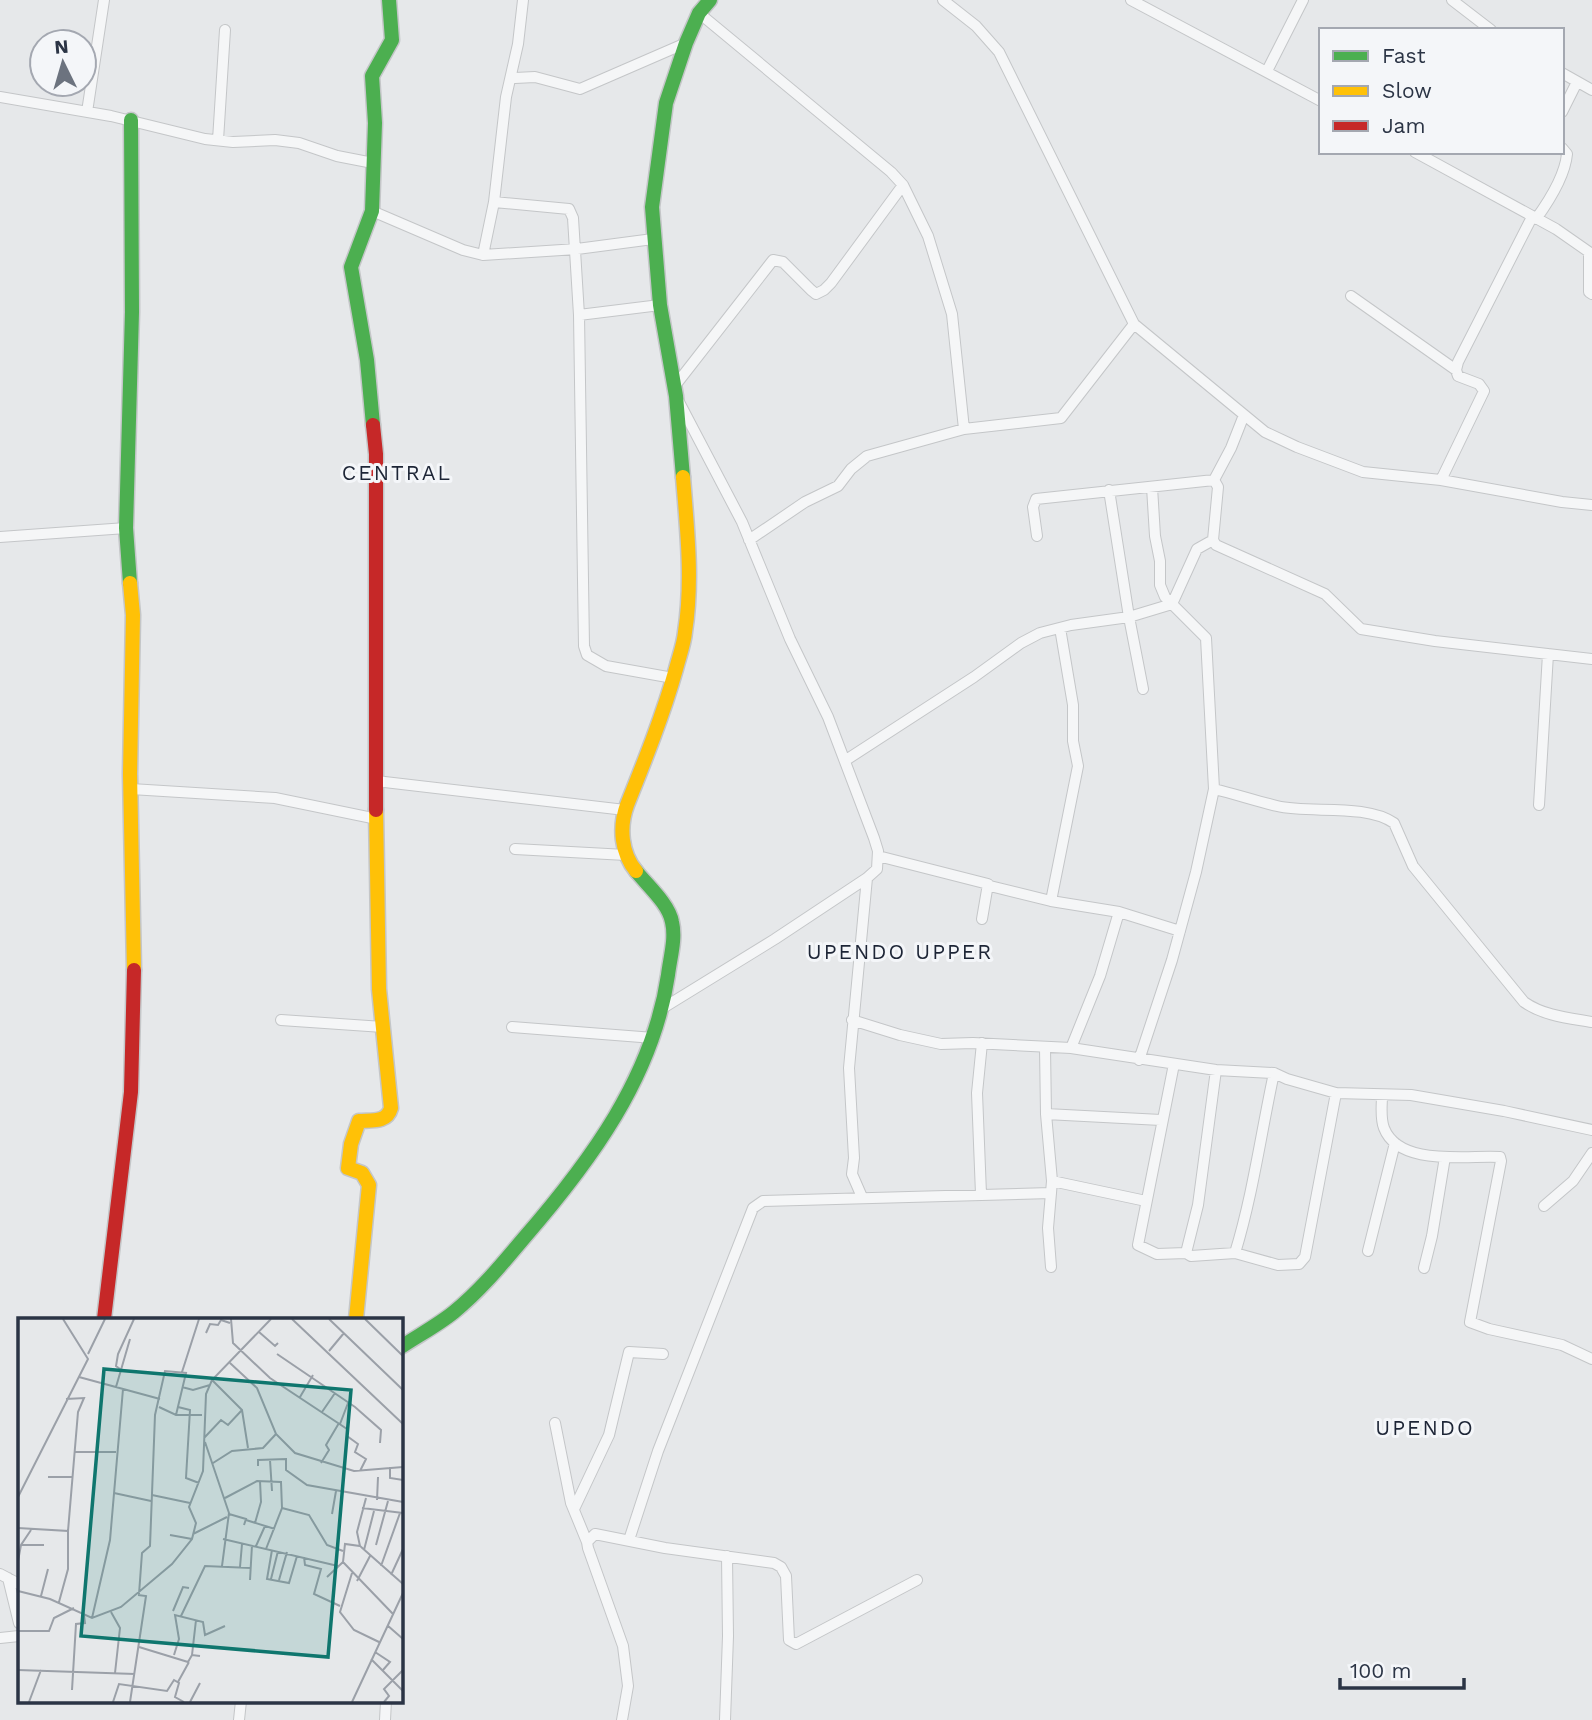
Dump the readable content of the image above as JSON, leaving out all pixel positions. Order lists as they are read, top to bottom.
{
  "districts": ["CENTRAL", "UPENDO UPPER", "UPENDO"],
  "legend": ["Fast", "Slow", "Jam"],
  "scale_bar": "100 m",
  "north": "top"
}
